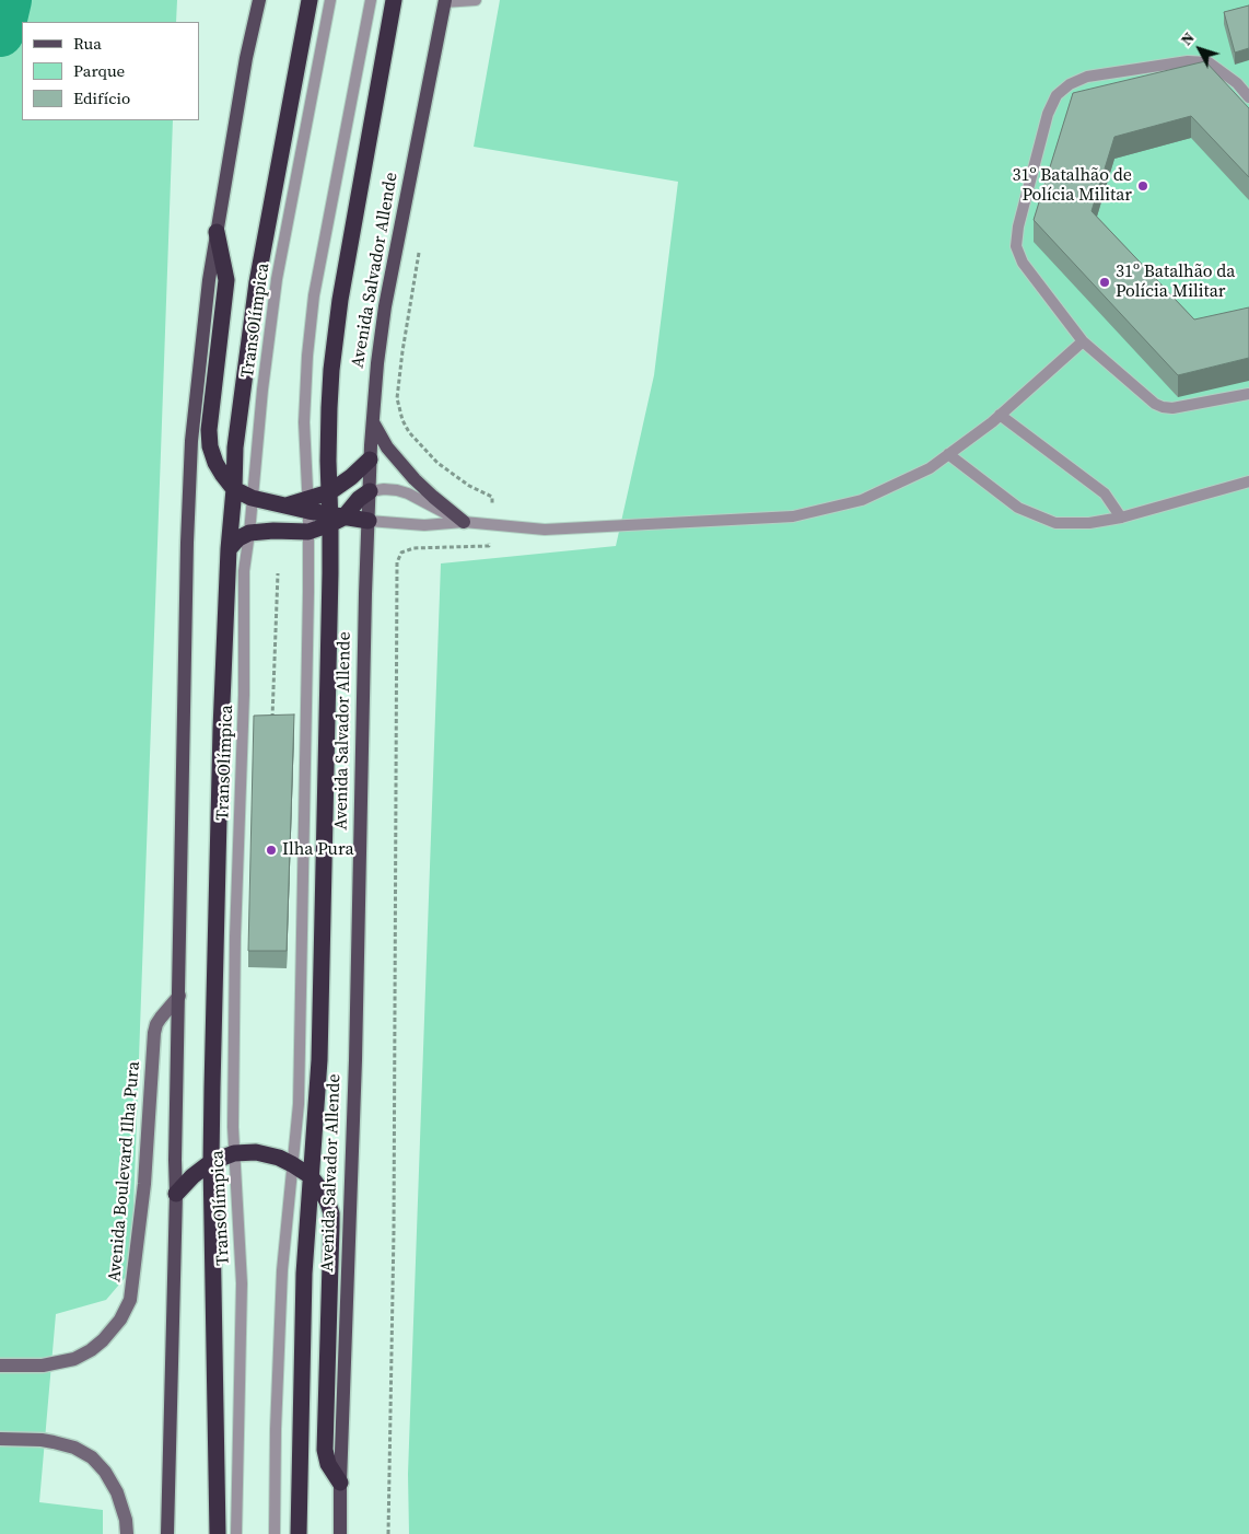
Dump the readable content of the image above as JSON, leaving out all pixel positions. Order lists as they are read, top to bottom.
{
  "streets": {
    "highway": ["Avenida Salvador Allende"],
    "street": ["Avenida Boulevard Ilha Pura"],
    "lane": ["TransOlímpica"]
  },
  "places": ["31º Batalhão de Polícia Militar", "31º Batalhão da Polícia Militar", "Ilha Pura"],
  "legend": ["Rua", "Parque", "Edifício"],
  "north": "top left"
}
